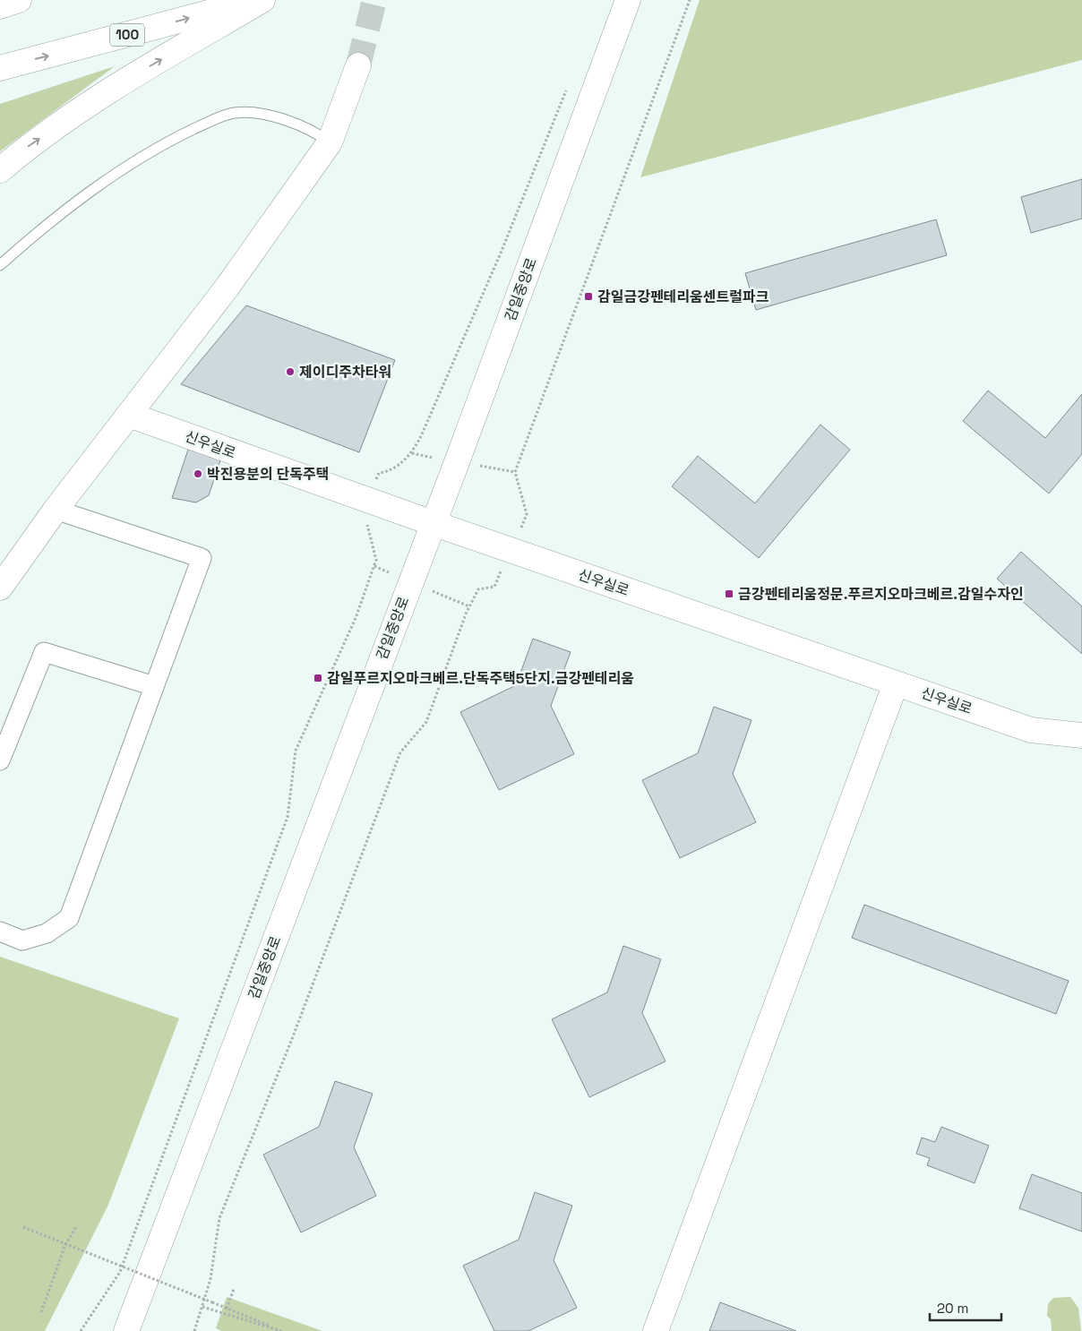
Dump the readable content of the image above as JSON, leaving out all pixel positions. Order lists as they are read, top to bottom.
{
  "streets": {
    "main road": ["100", "감일중앙로", "신우실로"]
  },
  "crossings": [
    ["감일중앙로", "신우실로"]
  ],
  "places": {
    "transit": ["감일금강펜테리움센트럴파크", "금강펜테리움정문.푸르지오마크베르.감일수자인", "감일푸르지오마크베르.단독주택5단지.금강펜테리움"],
    "other": ["제이디주차타워", "박진용분의 단독주택"]
  },
  "scale_bar": "20 m"
}
